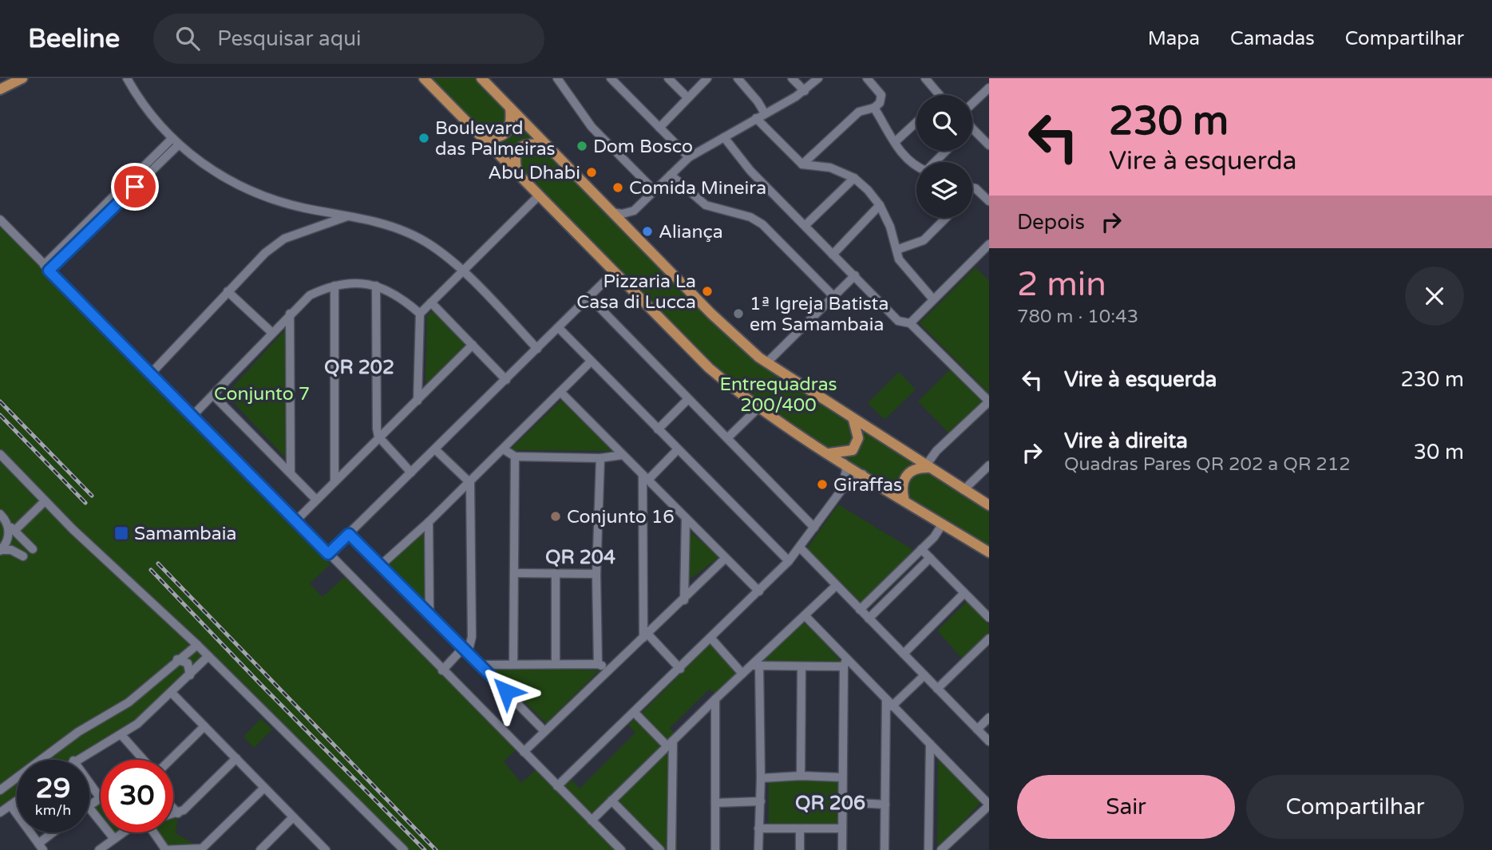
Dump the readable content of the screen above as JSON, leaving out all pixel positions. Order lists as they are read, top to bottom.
{
  "districts": ["QR 202", "QR 204", "QR 206"],
  "parks": ["Entrequadras 200/400", "Conjunto 7"],
  "places": {
    "other": [
      "Boulevard das Palmeiras",
      "Dom Bosco",
      "Abu Dhabi",
      "Comida Mineira",
      "Aliança",
      "Pizzaria La Casa di Lucca",
      "1ª Igreja Batista em Samambaia",
      "Giraffas",
      "Conjunto 16"
    ],
    "transit": ["Samambaia"]
  },
  "page": {
    "header": "Beeline",
    "search": "Pesquisar aqui",
    "nav": ["Mapa", "Camadas", "Compartilhar"],
    "turn": ["230 m", "Vire à esquerda"],
    "then": "Depois",
    "heading": ["2 min", "780 m · 10:43"],
    "list": [
      {
        "name": "Vire à esquerda",
        "value": "230 m"
      },
      {
        "name": "Vire à direita",
        "note": "Quadras Pares QR 202 a QR 212",
        "value": "30 m"
      }
    ],
    "speed": "29 km/h",
    "limit": "30",
    "buttons": ["Sair", "Compartilhar"]
  }
}
